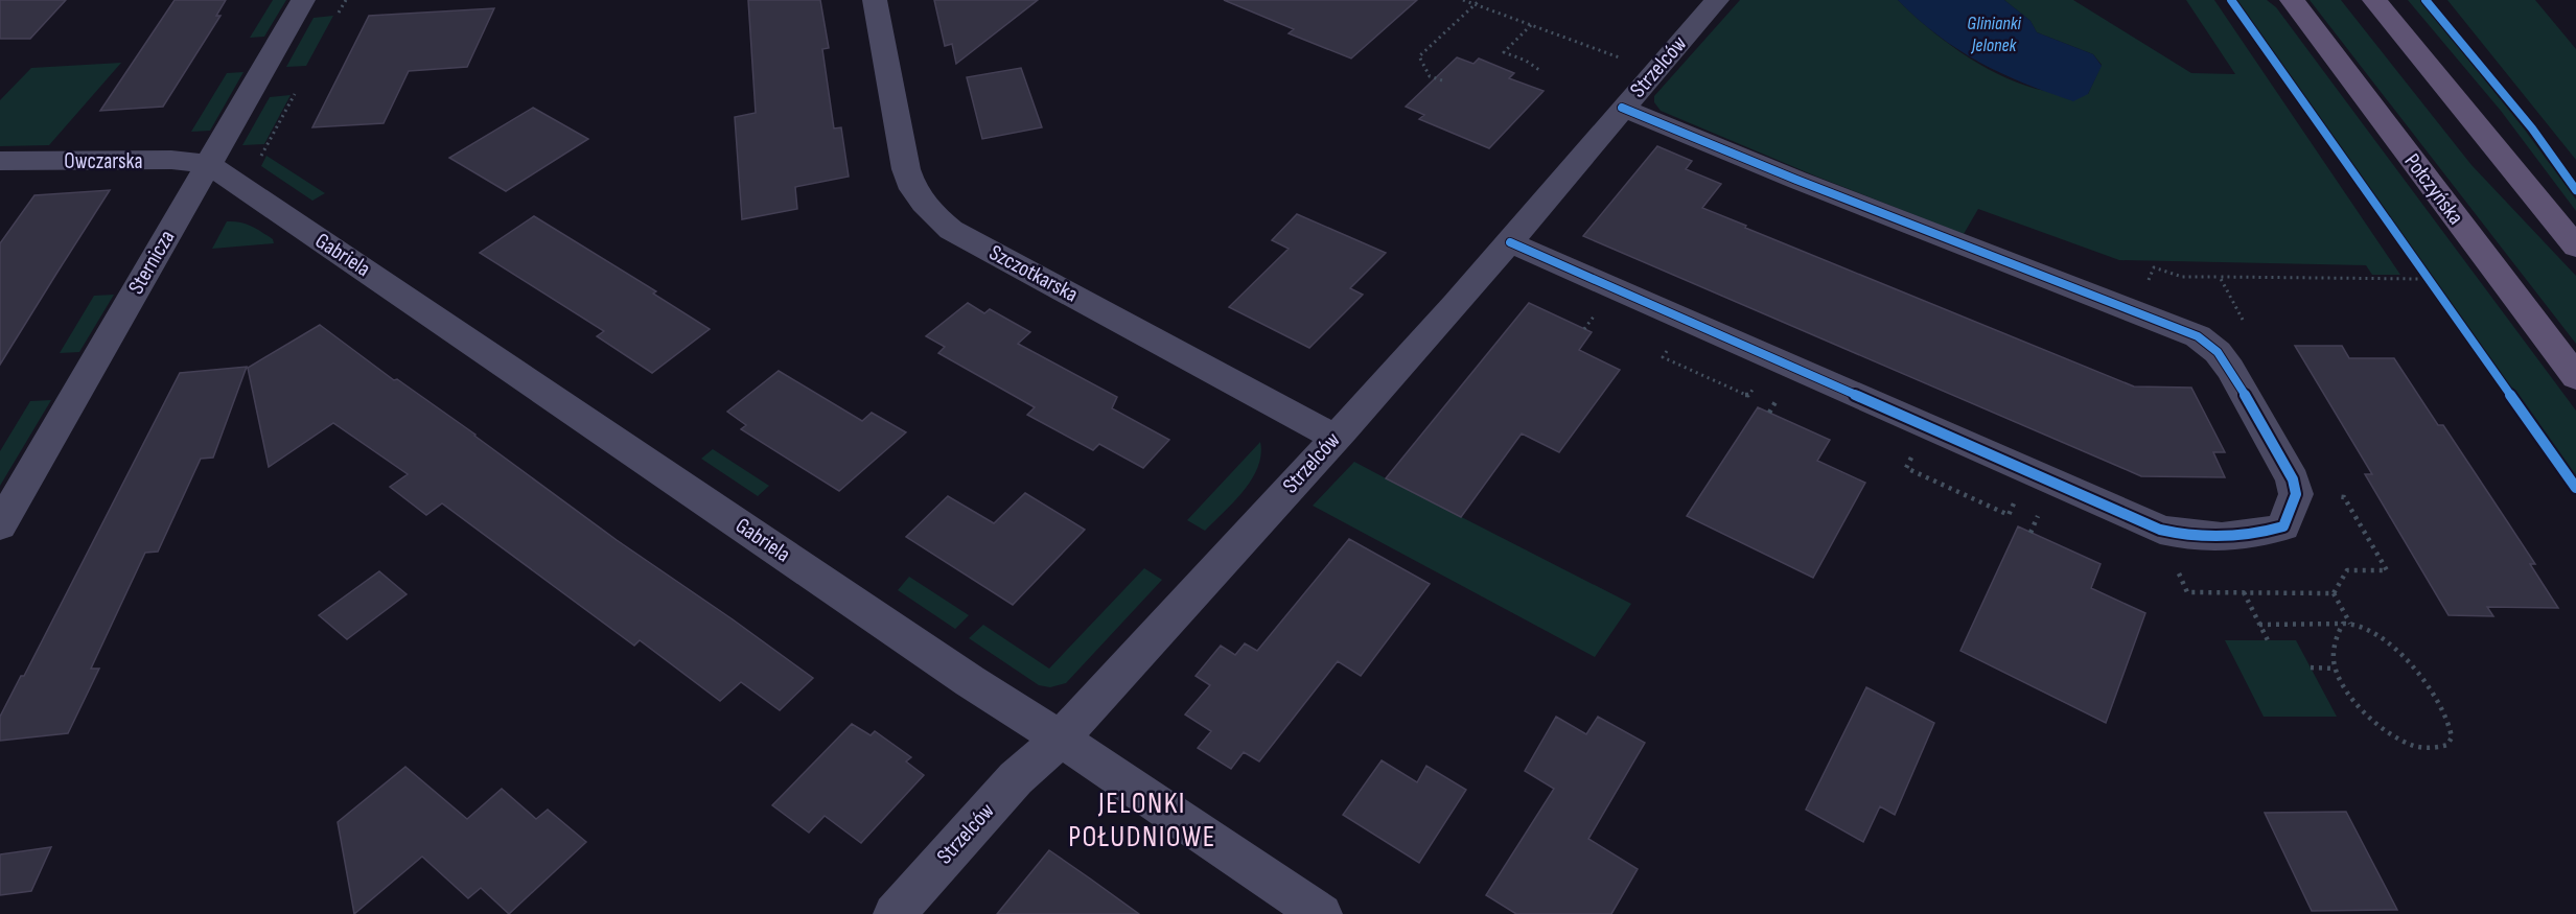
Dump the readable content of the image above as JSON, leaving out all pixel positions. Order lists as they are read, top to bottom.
{
  "streets": {
    "main road": ["Połczyńska"],
    "street": [
      "Strzelców",
      "Owczarska",
      "Gabriela",
      "Sternicza",
      "Szczotkarska"
    ]
  },
  "crossings": [
    ["Strzelców", "Gabriela"],
    ["Strzelców", "Szczotkarska"],
    ["Owczarska", "Gabriela"],
    ["Owczarska", "Sternicza"],
    ["Gabriela", "Sternicza"]
  ],
  "districts": ["JELONKI POŁUDNIOWE"],
  "water": ["Glinianki Jelonek"]
}
